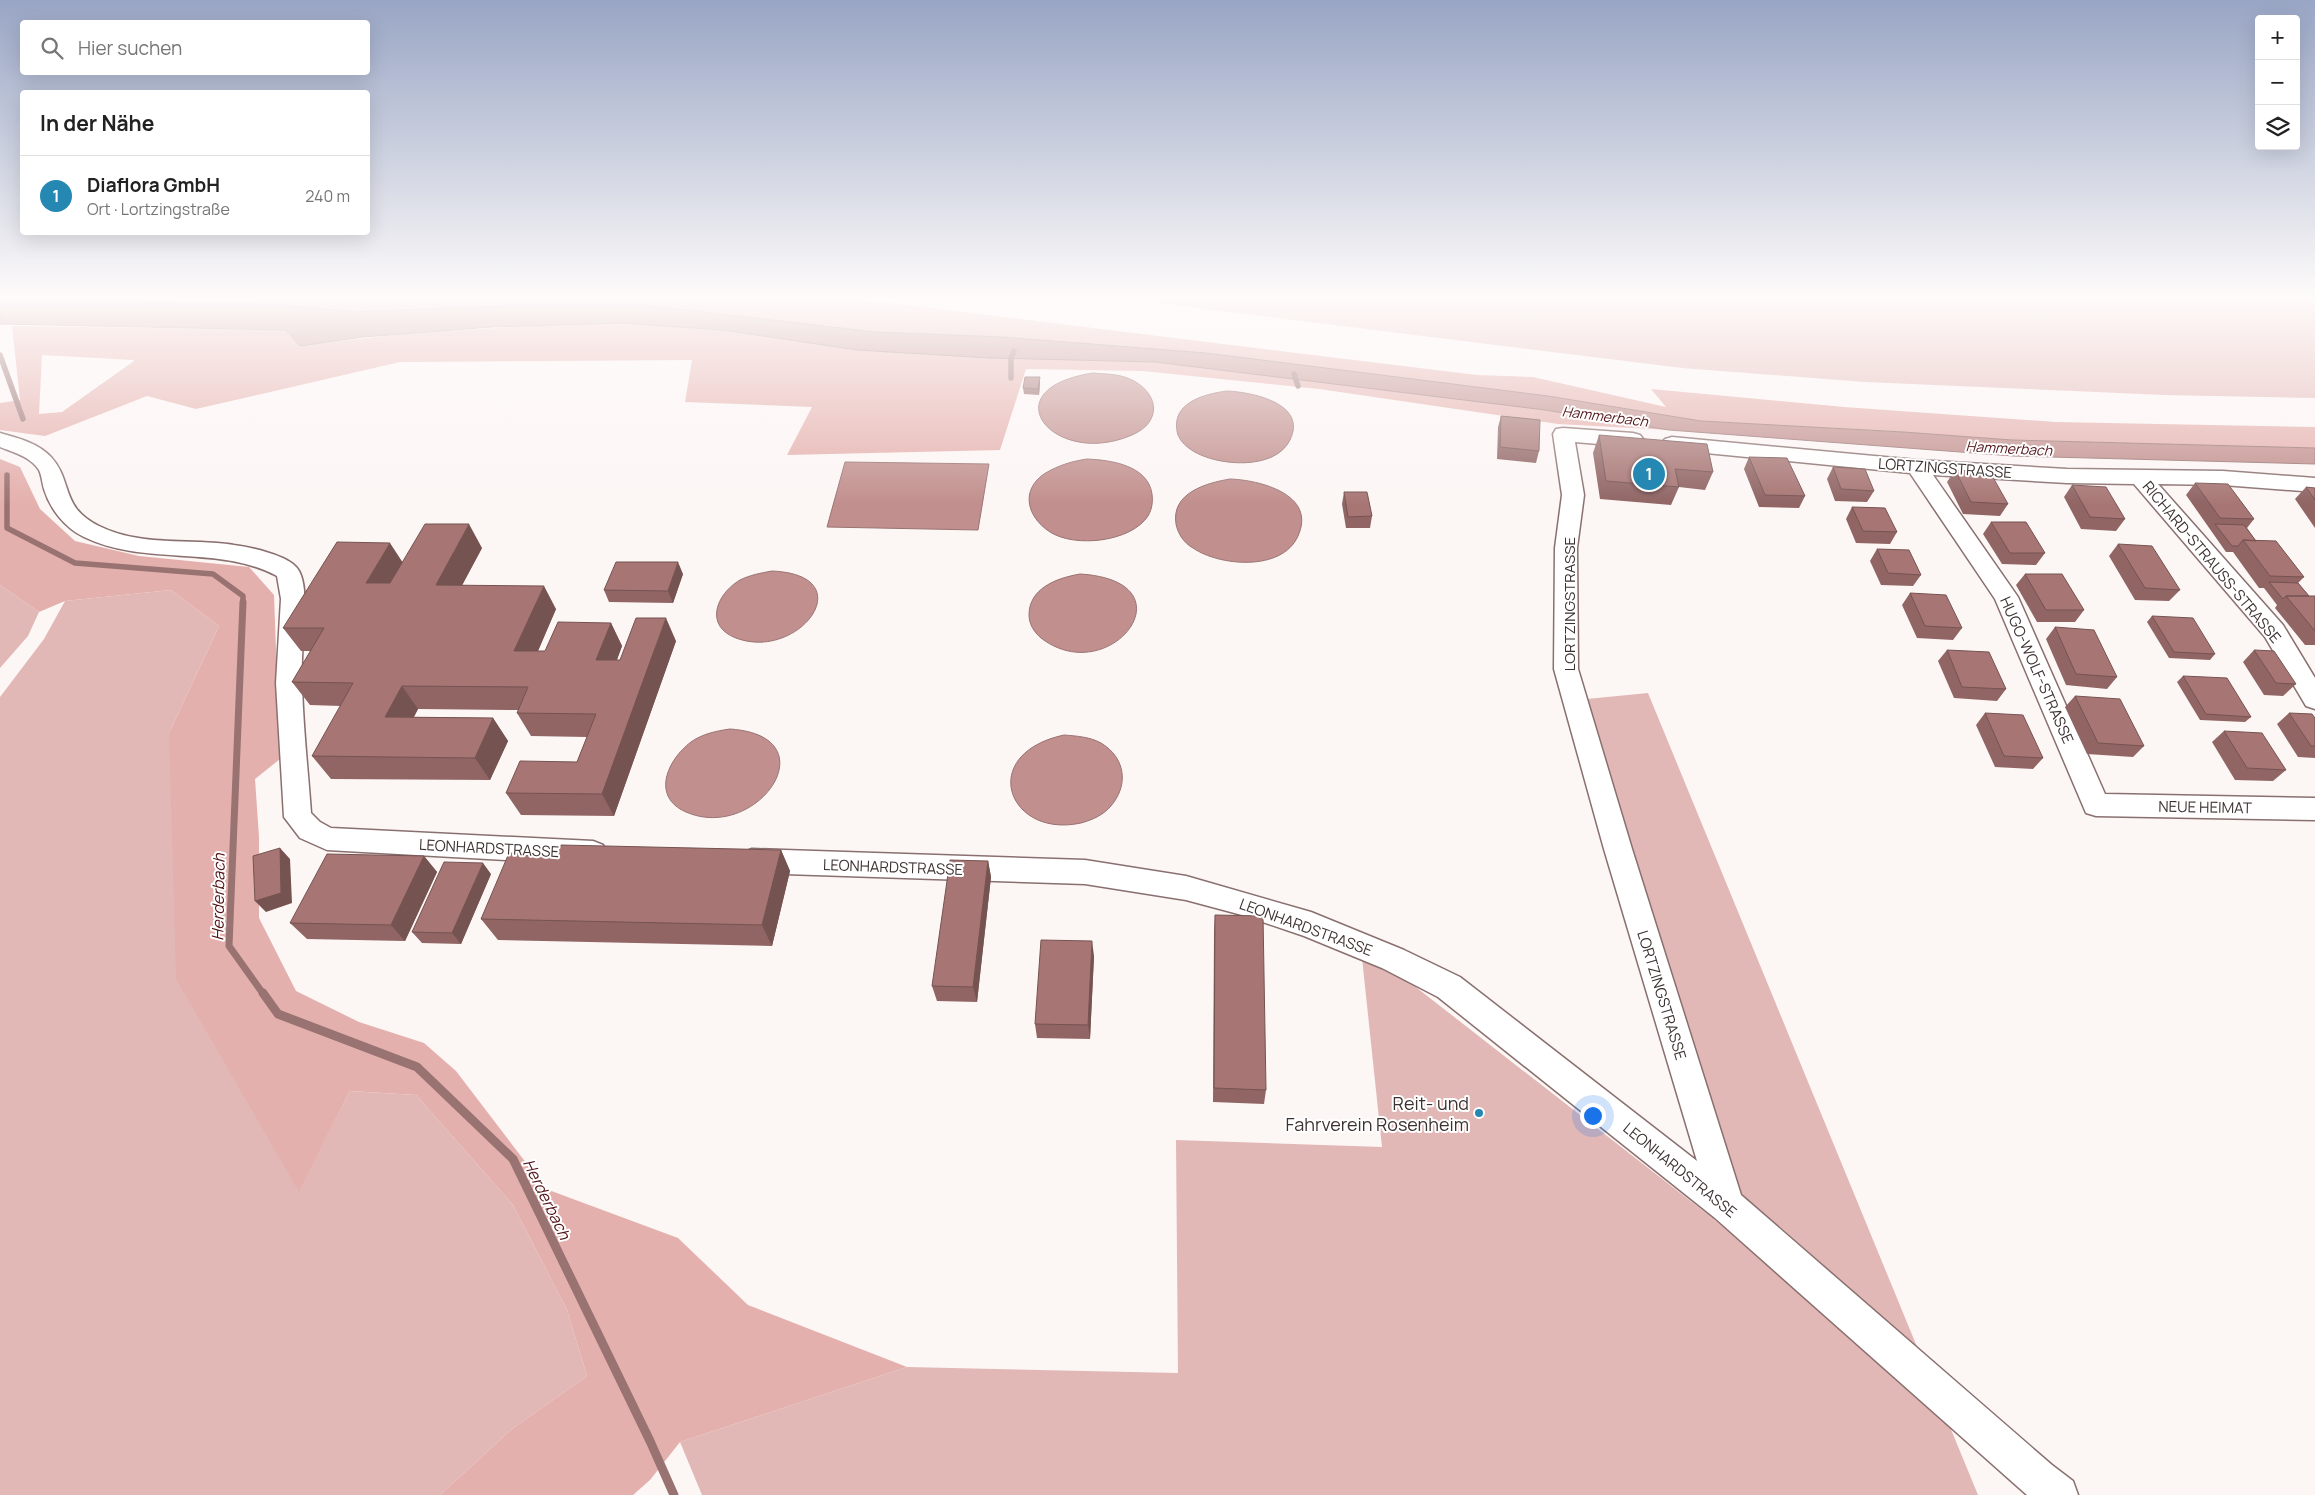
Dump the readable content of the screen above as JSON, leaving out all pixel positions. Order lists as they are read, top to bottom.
{
  "streets": {
    "street": [
      "LORTZINGSTRASSE",
      "RICHARD-STRAUSS-STRASSE",
      "HUGO-WOLF-STRASSE",
      "NEUE HEIMAT",
      "LEONHARDSTRASSE"
    ]
  },
  "crossings": [
    ["LORTZINGSTRASSE", "RICHARD-STRAUSS-STRASSE"],
    ["LORTZINGSTRASSE", "HUGO-WOLF-STRASSE"],
    ["LORTZINGSTRASSE", "LEONHARDSTRASSE"],
    ["HUGO-WOLF-STRASSE", "NEUE HEIMAT"]
  ],
  "water": ["Hammerbach", "Herderbach"],
  "places": ["Reit- und Fahrverein Rosenheim"],
  "page": {
    "map_buttons": ["+", "−"],
    "search": "Hier suchen",
    "heading": "In der Nähe",
    "list": [
      {
        "mark": "1",
        "name": "Diaflora GmbH",
        "note": "Ort · Lortzingstraße",
        "value": "240 m"
      }
    ],
    "pins": "1"
  }
}
